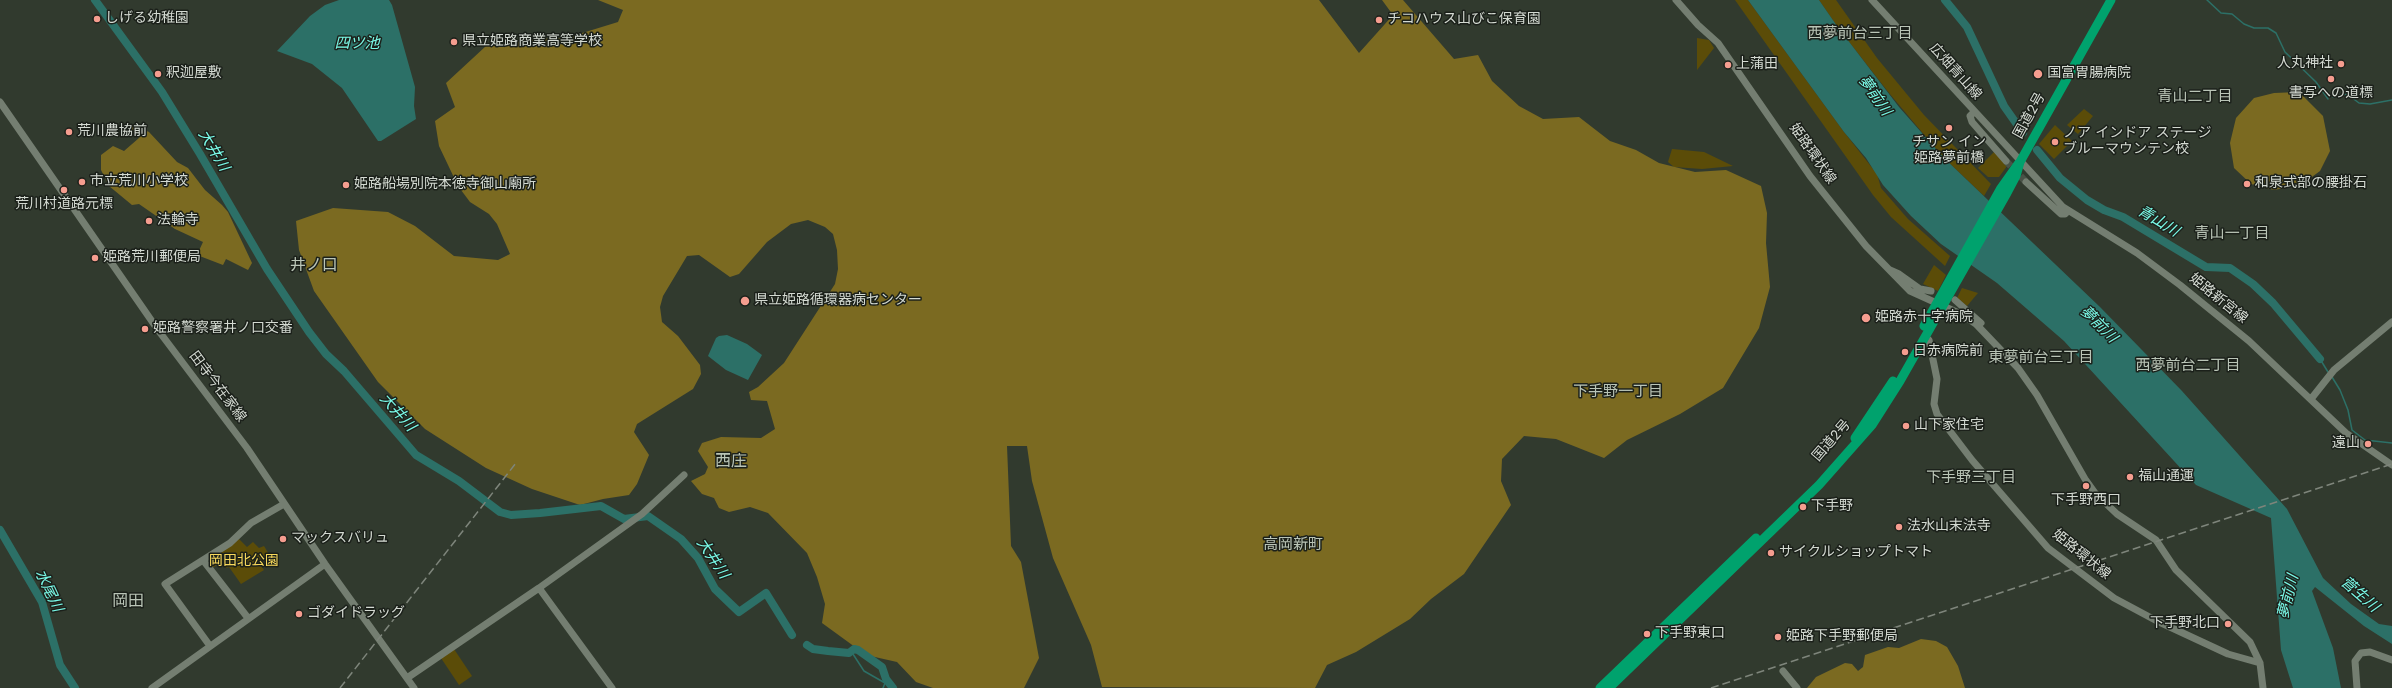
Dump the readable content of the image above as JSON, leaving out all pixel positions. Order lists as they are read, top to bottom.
{
  "streets": {
    "highway": ["国道2号"],
    "main road": [
      "広畑青山線",
      "姫路環状線",
      "姫路新宮線",
      "田寺今在家線"
    ]
  },
  "crossings": [
    ["広畑青山線", "国道2号"],
    ["広畑青山線", "姫路新宮線"],
    ["国道2号", "姫路環状線"],
    ["国道2号", "姫路新宮線"]
  ],
  "districts": [
    "西夢前台三丁目",
    "青山二丁目",
    "青山一丁目",
    "井ノ口",
    "東夢前台三丁目",
    "西夢前台二丁目",
    "下手野一丁目",
    "西庄",
    "下手野三丁目",
    "高岡新町",
    "岡田"
  ],
  "water": [
    "四ツ池",
    "夢前川",
    "大井川",
    "青山川",
    "水尾川",
    "菅生川"
  ],
  "parks": ["岡田北公園"],
  "places": [
    "しげる幼稚園",
    "チコハウス山びこ保育園",
    "県立姫路商業高等学校",
    "人丸神社",
    "上蒲田",
    "釈迦屋敷",
    "国富胃腸病院",
    "書写への道標",
    "チサン イン 姫路夢前橋",
    "荒川農協前",
    "ノア インドア ステージ ブルーマウンテン校",
    "市立荒川小学校",
    "和泉式部の腰掛石",
    "姫路船場別院本徳寺御山廟所",
    "荒川村道路元標",
    "法輪寺",
    "姫路荒川郵便局",
    "県立姫路循環器病センター",
    "姫路赤十字病院",
    "姫路警察署井ノ口交番",
    "日赤病院前",
    "山下家住宅",
    "遠山",
    "福山通運",
    "下手野西口",
    "下手野",
    "法水山末法寺",
    "マックスバリュ",
    "サイクルショップトマト",
    "ゴダイドラッグ",
    "下手野北口",
    "下手野東口",
    "姫路下手野郵便局"
  ]
}
